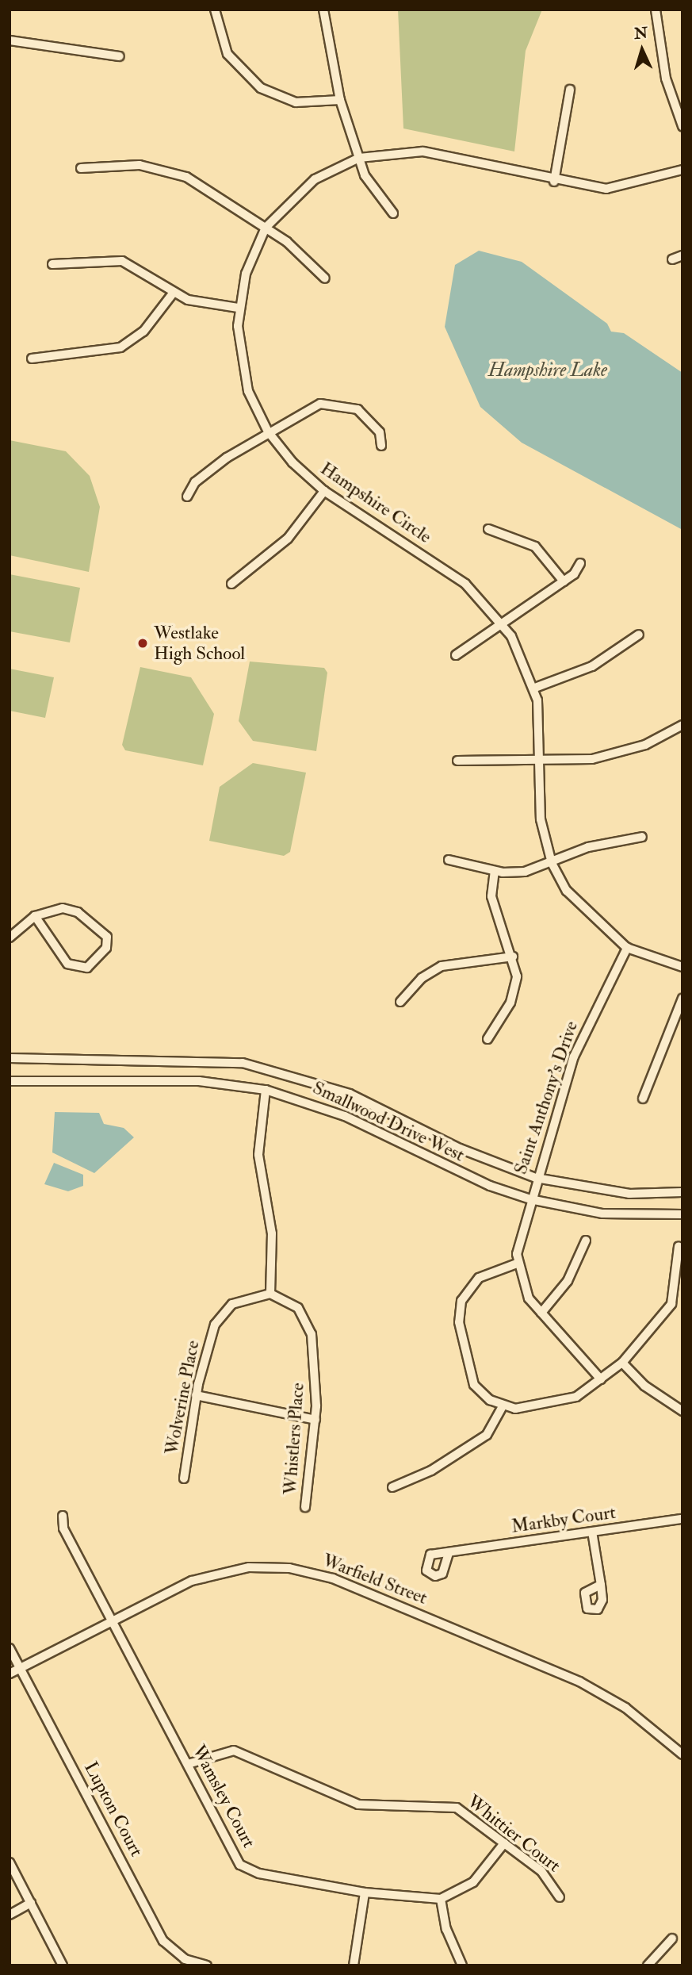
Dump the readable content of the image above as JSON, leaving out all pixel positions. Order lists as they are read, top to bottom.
{
  "streets": {
    "street": [
      "Hampshire Circle",
      "Saint Anthony's Drive",
      "Smallwood Drive West",
      "Wolverine Place",
      "Whistlers Place",
      "Markby Court",
      "Warfield Street",
      "Wamsley Court",
      "Lupton Court",
      "Whittier Court"
    ]
  },
  "crossings": [
    ["Hampshire Circle", "Saint Anthony's Drive"],
    ["Saint Anthony's Drive", "Smallwood Drive West"],
    ["Wolverine Place", "Whistlers Place"],
    ["Warfield Street", "Wamsley Court"],
    ["Warfield Street", "Lupton Court"],
    ["Wamsley Court", "Whittier Court"]
  ],
  "water": ["Hampshire Lake"],
  "places": ["Westlake High School"],
  "north": "top"
}
